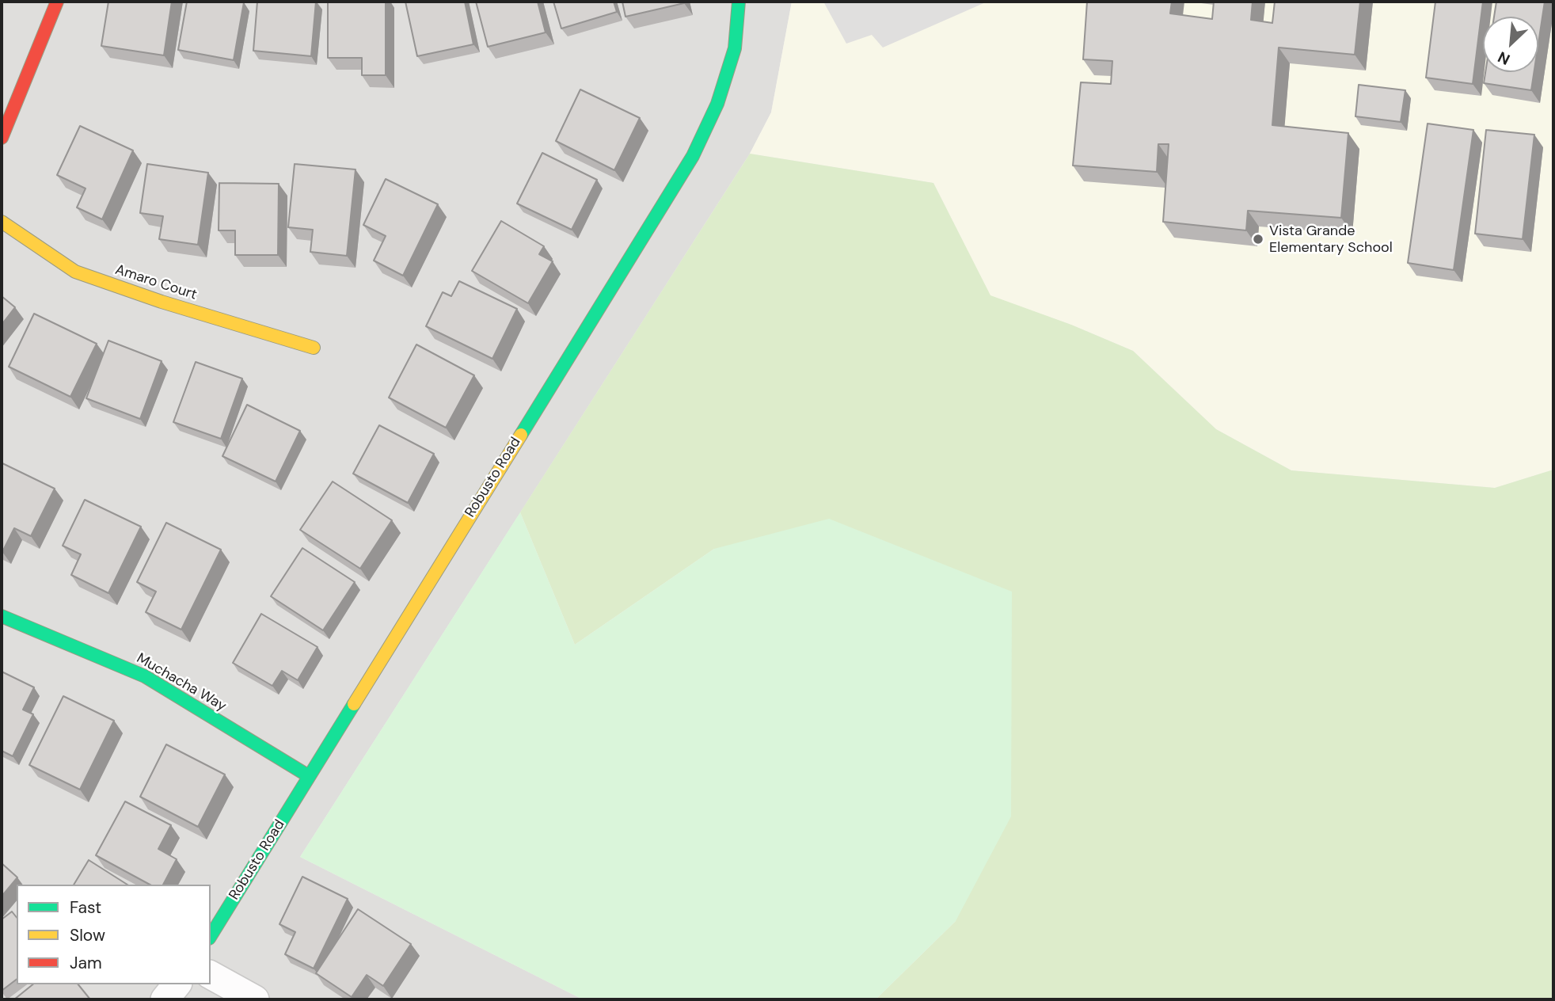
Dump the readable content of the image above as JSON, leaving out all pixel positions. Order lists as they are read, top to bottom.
{
  "streets": {
    "street": ["Amaro Court", "Robusto Road", "Muchacha Way"]
  },
  "crossings": [
    ["Robusto Road", "Muchacha Way"]
  ],
  "places": ["Vista Grande Elementary School"],
  "legend": ["Fast", "Slow", "Jam"],
  "north": "bottom left"
}
